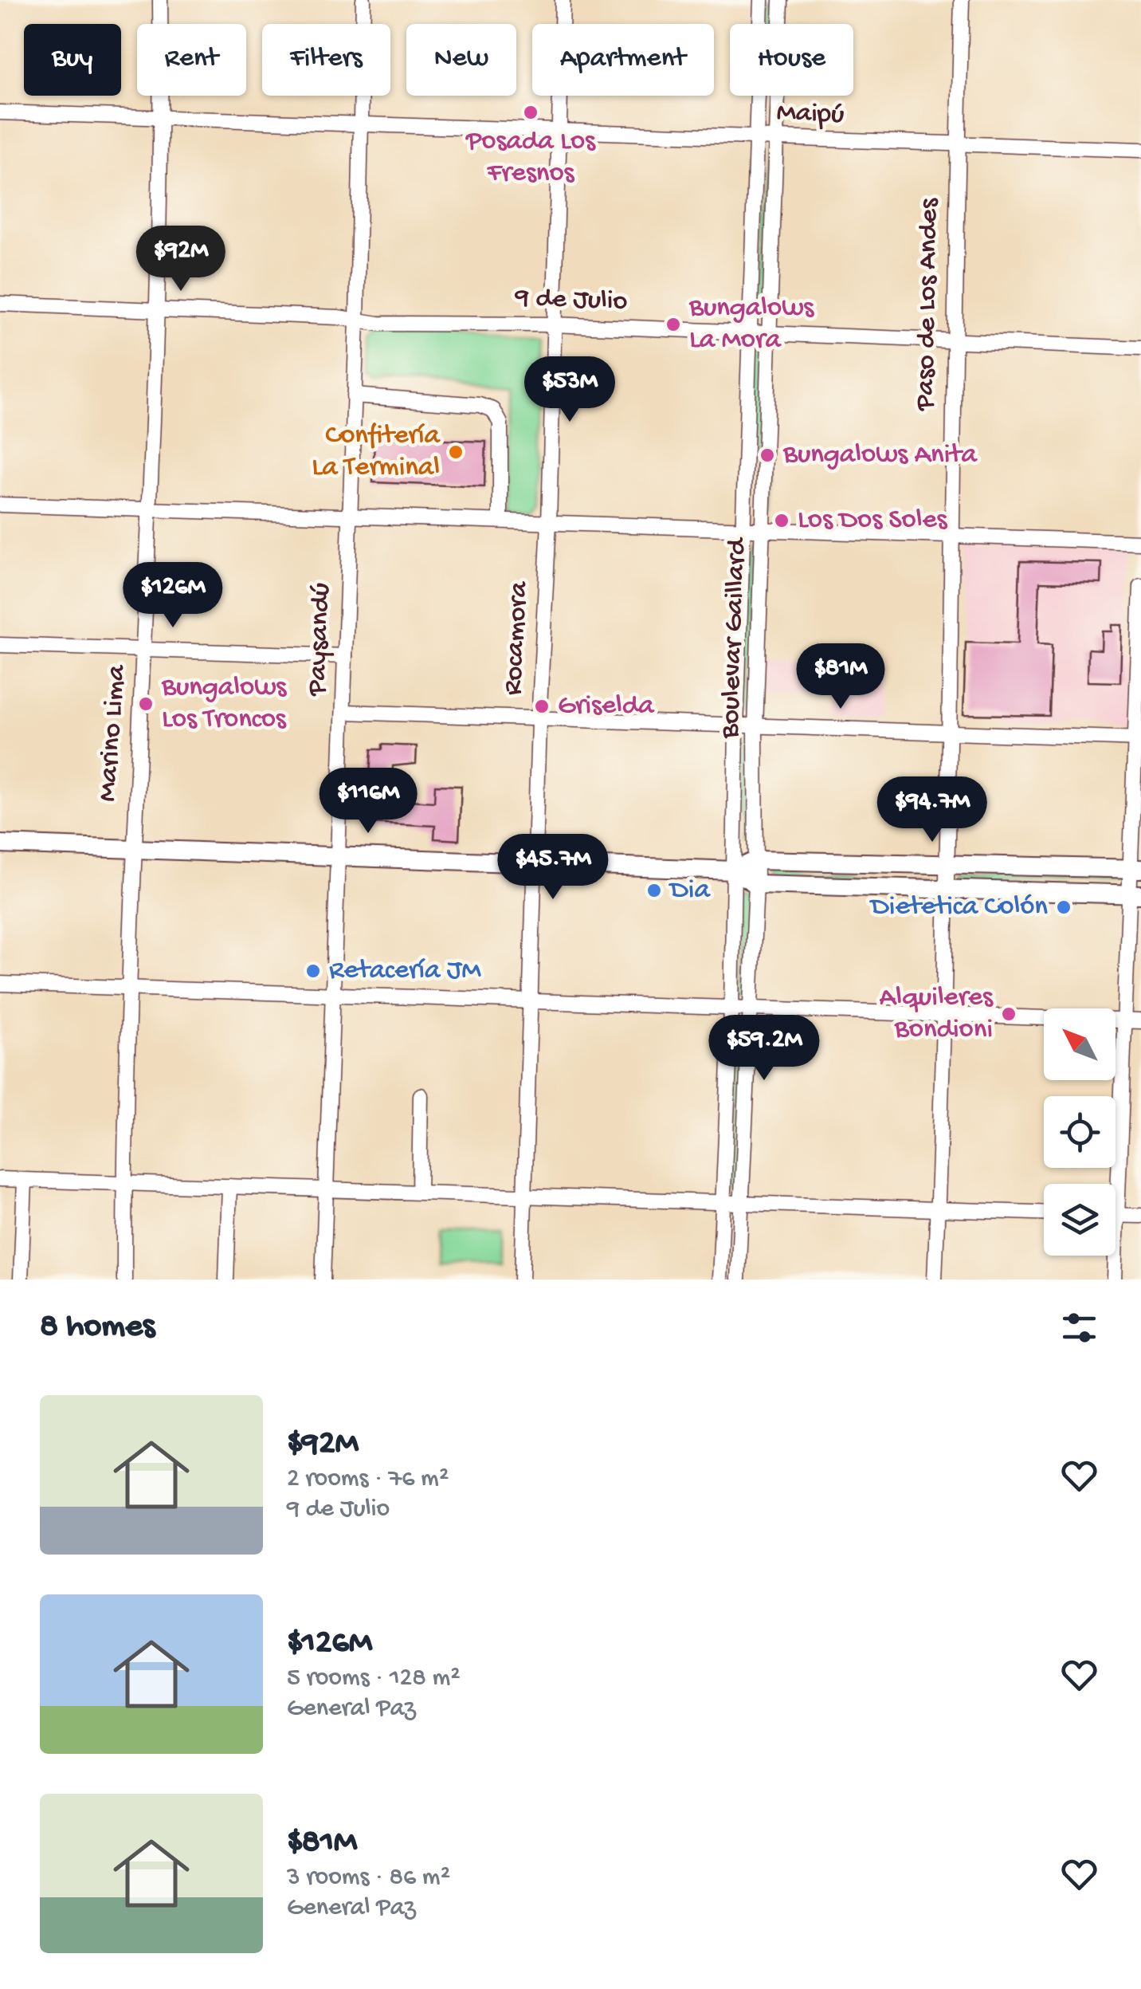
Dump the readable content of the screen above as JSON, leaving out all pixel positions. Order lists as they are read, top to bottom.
{
  "streets": {
    "street": [
      "Maipú",
      "9 de Julio",
      "Paso de Los Andes",
      "Rocamora",
      "Boulevar Gaillard",
      "Paysandú",
      "Marino Lima"
    ]
  },
  "crossings": [
    ["Maipú", "Paso de Los Andes"],
    ["Maipú", "Rocamora"],
    ["Maipú", "Boulevar Gaillard"],
    ["Maipú", "Paysandú"],
    ["Maipú", "Marino Lima"],
    ["9 de Julio", "Paso de Los Andes"],
    ["9 de Julio", "Rocamora"],
    ["9 de Julio", "Boulevar Gaillard"],
    ["9 de Julio", "Paysandú"],
    ["9 de Julio", "Marino Lima"]
  ],
  "places": [
    "Posada Los Fresnos",
    "Bungalows La Mora",
    "Confitería La Terminal",
    "Bungalows Anita",
    "Los Dos Soles",
    "Bungalows Los Troncos",
    "Griselda",
    "Dia",
    "Dietetica Colón",
    "Retacería JM",
    "Alquileres Bondioni"
  ],
  "north": "top left",
  "page": {
    "chip": [
      "Buy",
      "Rent",
      "Filters",
      "New",
      "Apartment",
      "House"
    ],
    "price": [
      "$92M",
      "$53M",
      "$126M",
      "$81M",
      "$116M",
      "$94.7M",
      "$45.7M",
      "$59.2M"
    ],
    "heading": "8 homes",
    "list": [
      {
        "name": "$92M",
        "note": "2 rooms · 76 m² · 9 de Julio"
      },
      {
        "name": "$126M",
        "note": "5 rooms · 128 m² · General Paz"
      },
      {
        "name": "$81M",
        "note": "3 rooms · 86 m² · General Paz"
      }
    ]
  }
}
